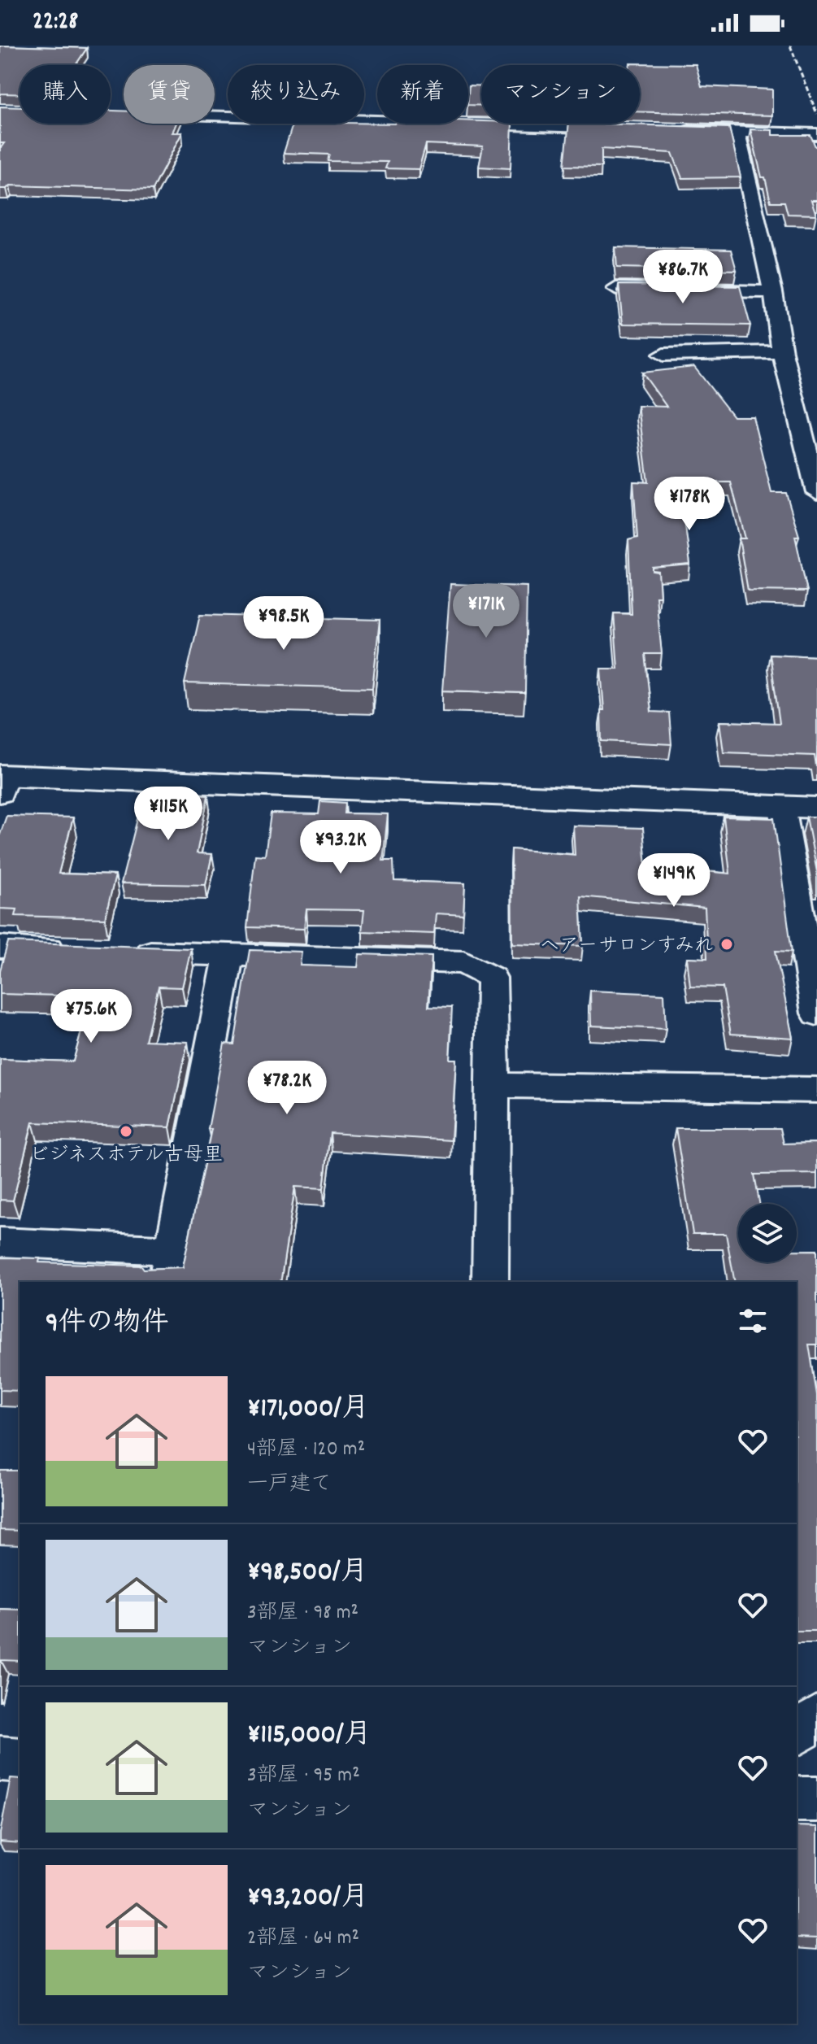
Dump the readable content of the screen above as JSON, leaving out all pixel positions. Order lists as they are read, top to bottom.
{
  "places": ["ヘアーサロンすみれ", "ビジネスホテル古母里"],
  "page": {
    "status": "22:28",
    "chip": [
      "購入",
      "賃貸",
      "絞り込み",
      "新着",
      "マンション"
    ],
    "price": [
      "¥86.7K",
      "¥178K",
      "¥171K",
      "¥98.5K",
      "¥115K",
      "¥93.2K",
      "¥149K",
      "¥75.6K",
      "¥78.2K"
    ],
    "heading": "9件の物件",
    "list": [
      {
        "name": "¥171,000/月",
        "note": "4部屋 · 120 m² · 一戸建て"
      },
      {
        "name": "¥98,500/月",
        "note": "3部屋 · 98 m² · マンション"
      },
      {
        "name": "¥115,000/月",
        "note": "3部屋 · 95 m² · マンション"
      },
      {
        "name": "¥93,200/月",
        "note": "2部屋 · 64 m² · マンション"
      }
    ]
  }
}
